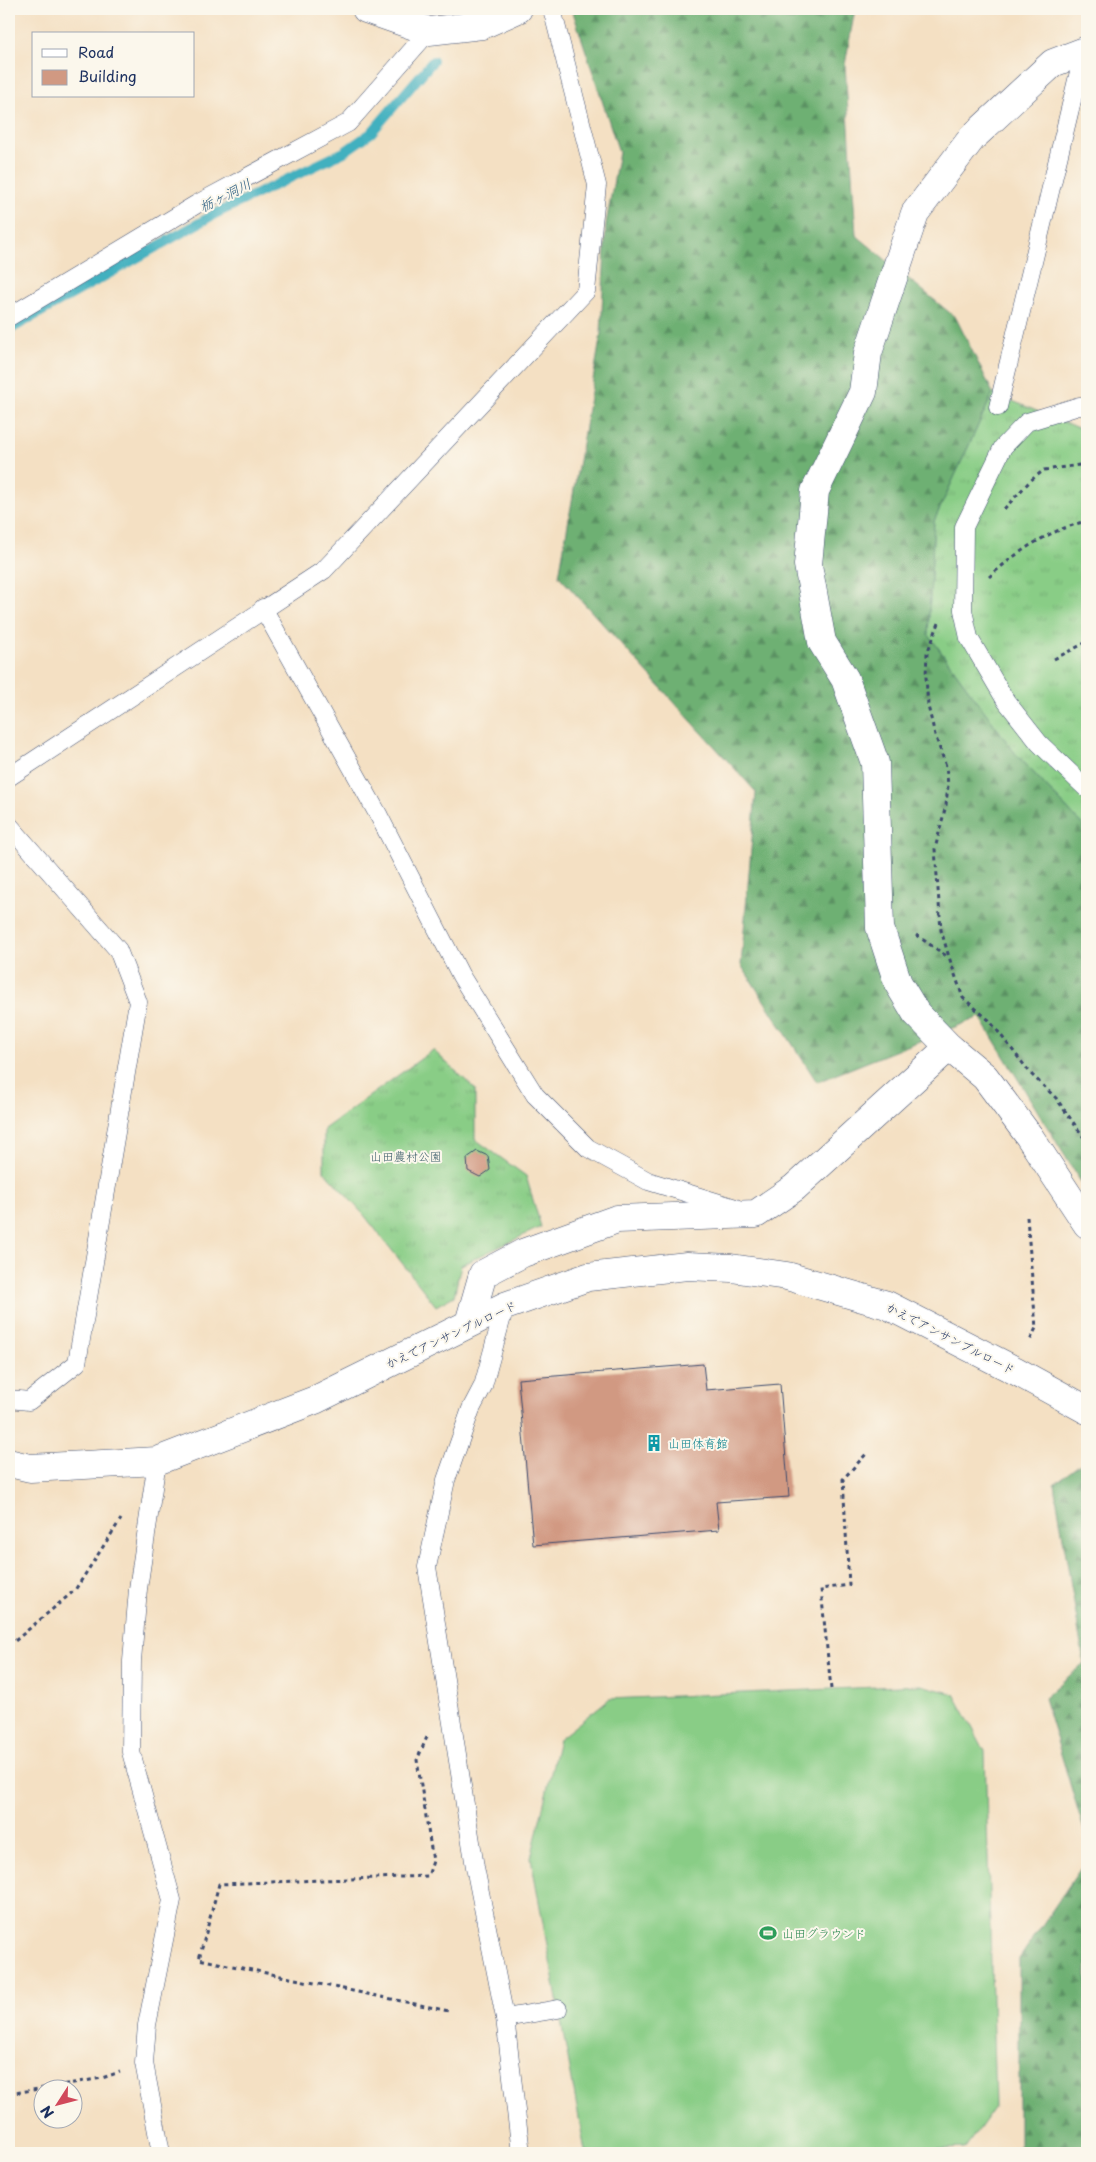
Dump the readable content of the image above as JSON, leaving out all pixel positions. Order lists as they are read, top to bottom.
{
  "streets": {
    "street": ["かえでアンサンブルロード"]
  },
  "water": ["栃ヶ洞川"],
  "parks": ["山田農村公園"],
  "places": {
    "building": ["山田体育館"],
    "sports": ["山田グラウンド"]
  },
  "legend": ["Road", "Building"],
  "north": "bottom left"
}
